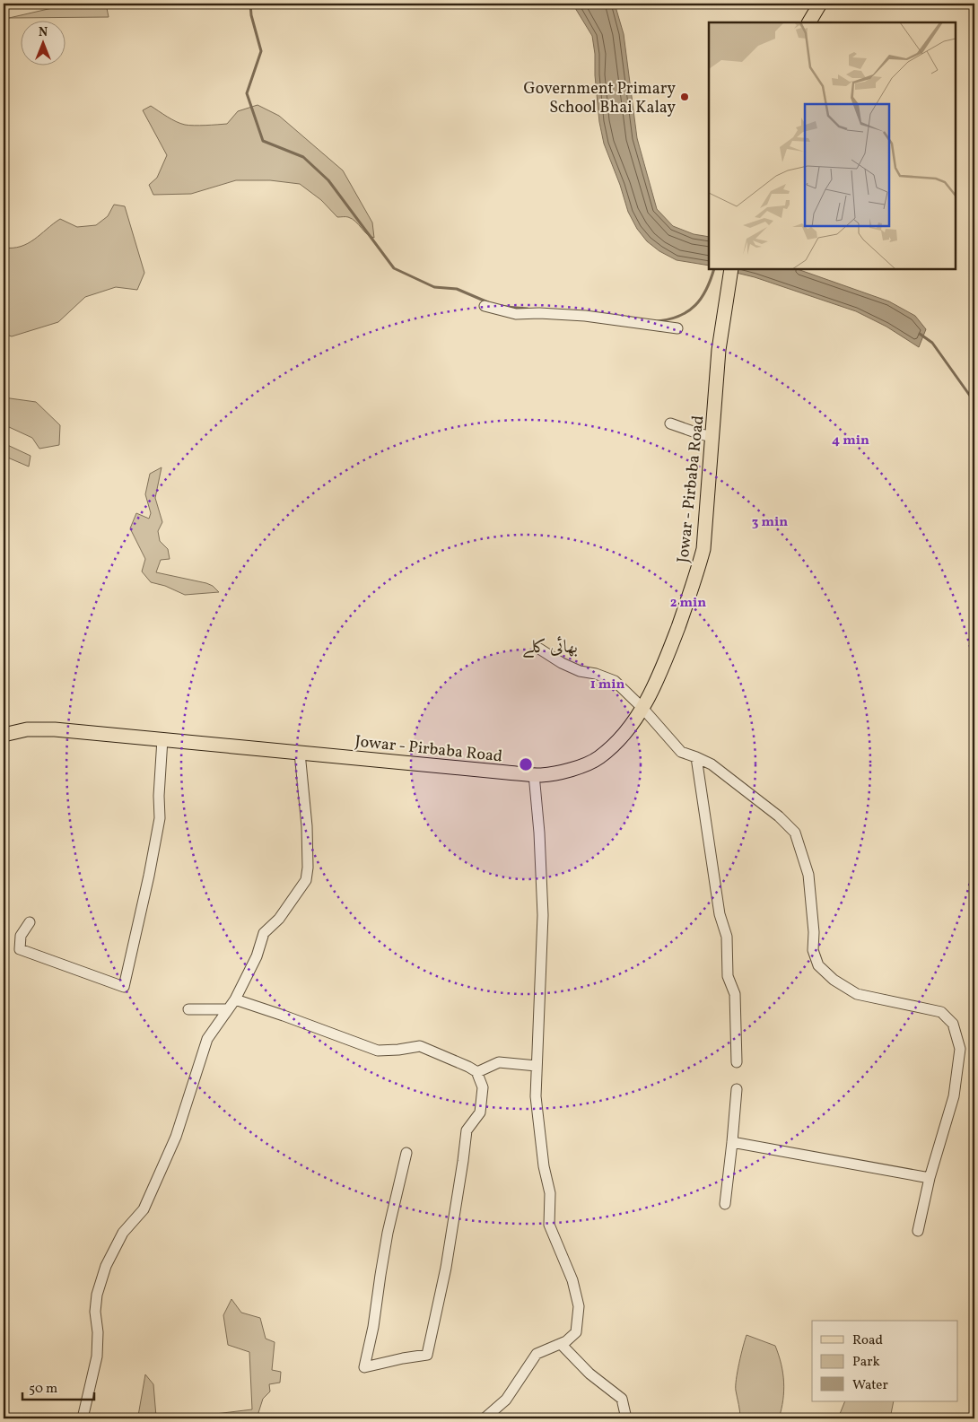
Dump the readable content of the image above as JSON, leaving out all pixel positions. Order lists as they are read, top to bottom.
{
  "streets": {
    "main road": ["Jowar - Pirbaba Road"]
  },
  "districts": ["بھائی كلے"],
  "places": ["Government Primary School Bhai Kalay"],
  "legend": ["Road", "Park", "Water"],
  "scale_bar": "50 m",
  "north": "top",
  "rings": [
    "4 min",
    "3 min",
    "2 min",
    "1 min"
  ]
}
